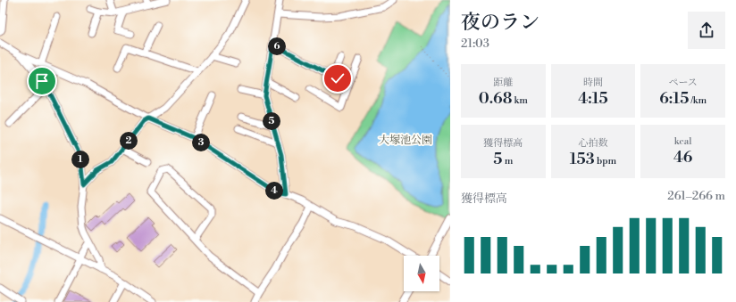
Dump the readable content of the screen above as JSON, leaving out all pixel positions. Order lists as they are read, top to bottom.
{
  "parks": ["大塚池公園"],
  "north": "bottom",
  "page": {
    "heading": ["夜のラン", "21:03"],
    "pins": [
      "6",
      "5",
      "2",
      "3",
      "1",
      "4"
    ],
    "stats": [
      ["距離", "0.68 km"],
      ["時間", "4:15"],
      ["ペース", "6:15 /km"],
      ["獲得標高", "5 m"],
      ["心拍数", "153 bpm"],
      ["kcal", "46"]
    ],
    "chart": ["獲得標高", "261–266 m"]
  }
}
